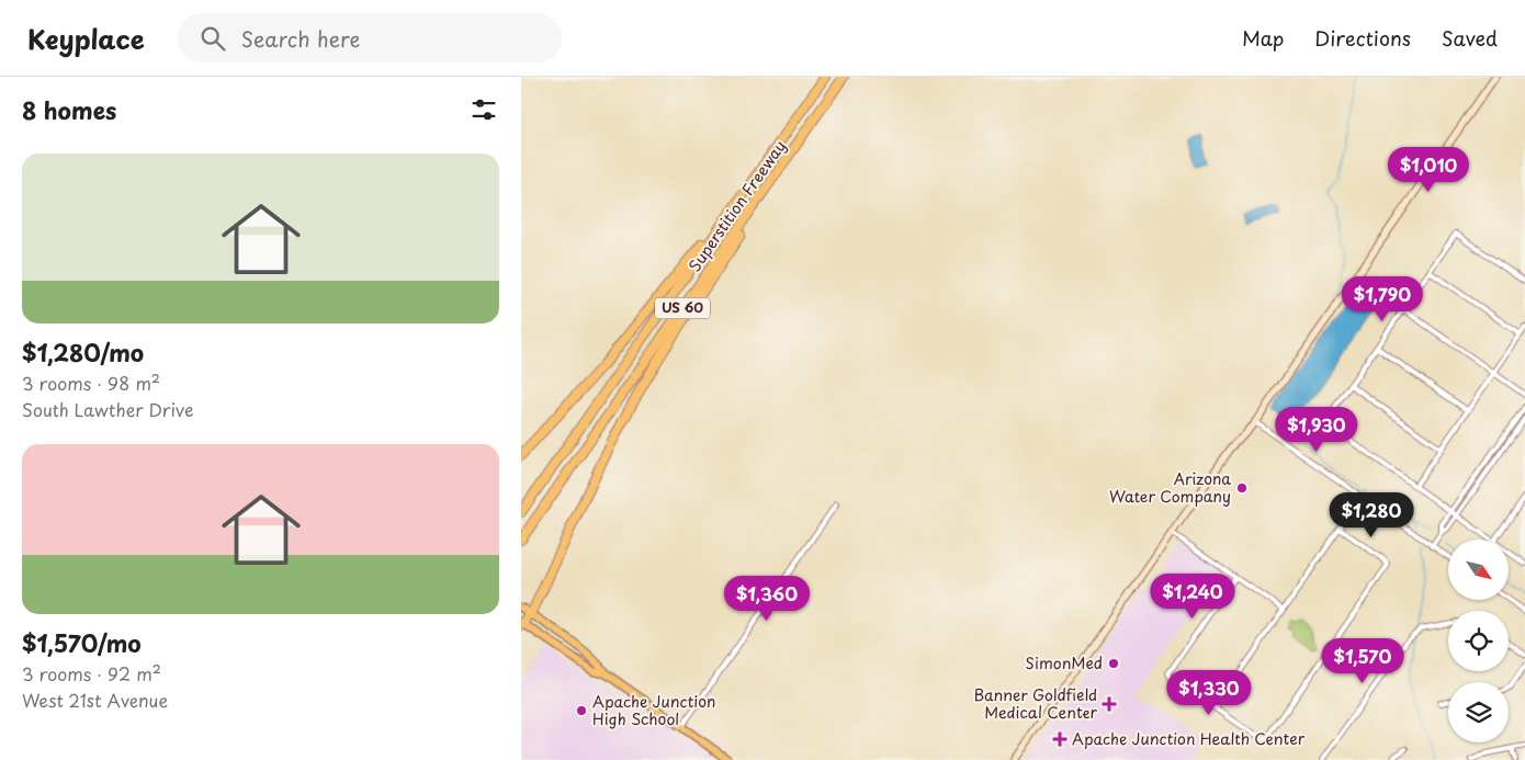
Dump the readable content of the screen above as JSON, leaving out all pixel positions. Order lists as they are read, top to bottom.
{
  "streets": {
    "highway": ["Superstition Freeway", "US 60"]
  },
  "places": {
    "other": ["Arizona Water Company", "SimonMed", "Apache Junction High School"],
    "health": ["Banner Goldfield Medical Center", "Apache Junction Health Center"]
  },
  "north": "bottom right",
  "page": {
    "header": "Keyplace",
    "search": "Search here",
    "nav": ["Map", "Directions", "Saved"],
    "heading": "8 homes",
    "list": [
      {
        "name": "$1,280/mo",
        "note": "3 rooms · 98 m² · South Lawther Drive"
      },
      {
        "name": "$1,570/mo",
        "note": "3 rooms · 92 m² · West 21st Avenue"
      }
    ],
    "price": [
      "$1,010",
      "$1,790",
      "$1,930",
      "$1,280",
      "$1,240",
      "$1,360",
      "$1,570",
      "$1,330"
    ]
  }
}
